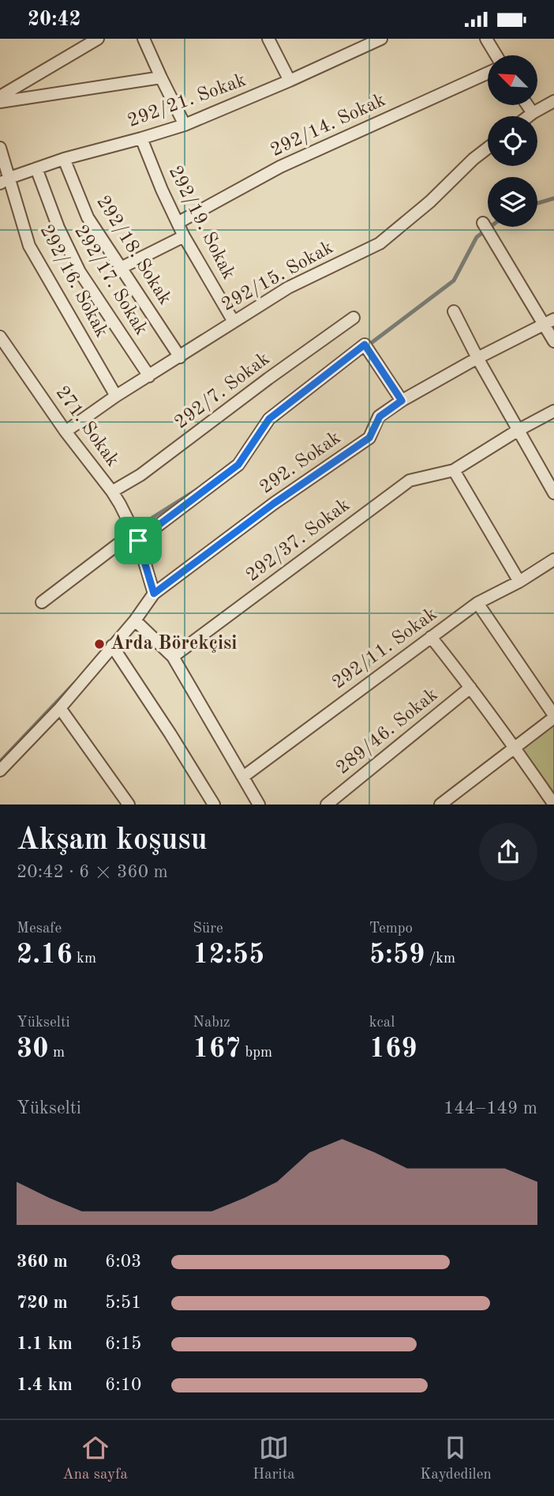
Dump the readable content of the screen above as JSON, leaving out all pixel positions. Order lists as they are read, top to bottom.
{
  "streets": {
    "street": [
      "292/21. Sokak",
      "292/14. Sokak",
      "292/19. Sokak",
      "292/18. Sokak",
      "292/15. Sokak",
      "292/17. Sokak",
      "292/16. Sokak",
      "292/7. Sokak",
      "271. Sokak",
      "292. Sokak",
      "292/37. Sokak",
      "292/11. Sokak",
      "289/46. Sokak"
    ]
  },
  "crossings": [
    ["292/21. Sokak", "292/19. Sokak"],
    ["292/21. Sokak", "292/18. Sokak"],
    ["292/21. Sokak", "292/17. Sokak"],
    ["292/21. Sokak", "292/16. Sokak"],
    ["292/14. Sokak", "292/19. Sokak"],
    ["292/19. Sokak", "292/15. Sokak"],
    ["292/18. Sokak", "292/15. Sokak"],
    ["292/15. Sokak", "292/17. Sokak"],
    ["292/15. Sokak", "292/16. Sokak"],
    ["292/15. Sokak", "271. Sokak"],
    ["292/7. Sokak", "271. Sokak"],
    ["271. Sokak", "292. Sokak"]
  ],
  "places": ["Arda Börekçisi"],
  "north": "top left",
  "page": {
    "status": "20:42",
    "heading": ["Akşam koşusu", "20:42 · 6 × 360 m"],
    "stats": [
      ["Mesafe", "2.16 km"],
      ["Süre", "12:55"],
      ["Tempo", "5:59 /km"],
      ["Yükselti", "30 m"],
      ["Nabız", "167 bpm"],
      ["kcal", "169"]
    ],
    "chart": ["Yükselti", "144–149 m"],
    "list": [
      {
        "name": "360 m",
        "note": "6:03"
      },
      {
        "name": "720 m",
        "note": "5:51"
      },
      {
        "name": "1.1 km",
        "note": "6:15"
      },
      {
        "name": "1.4 km",
        "note": "6:10"
      }
    ],
    "tabs": ["Ana sayfa", "Harita", "Kaydedilen"]
  }
}
